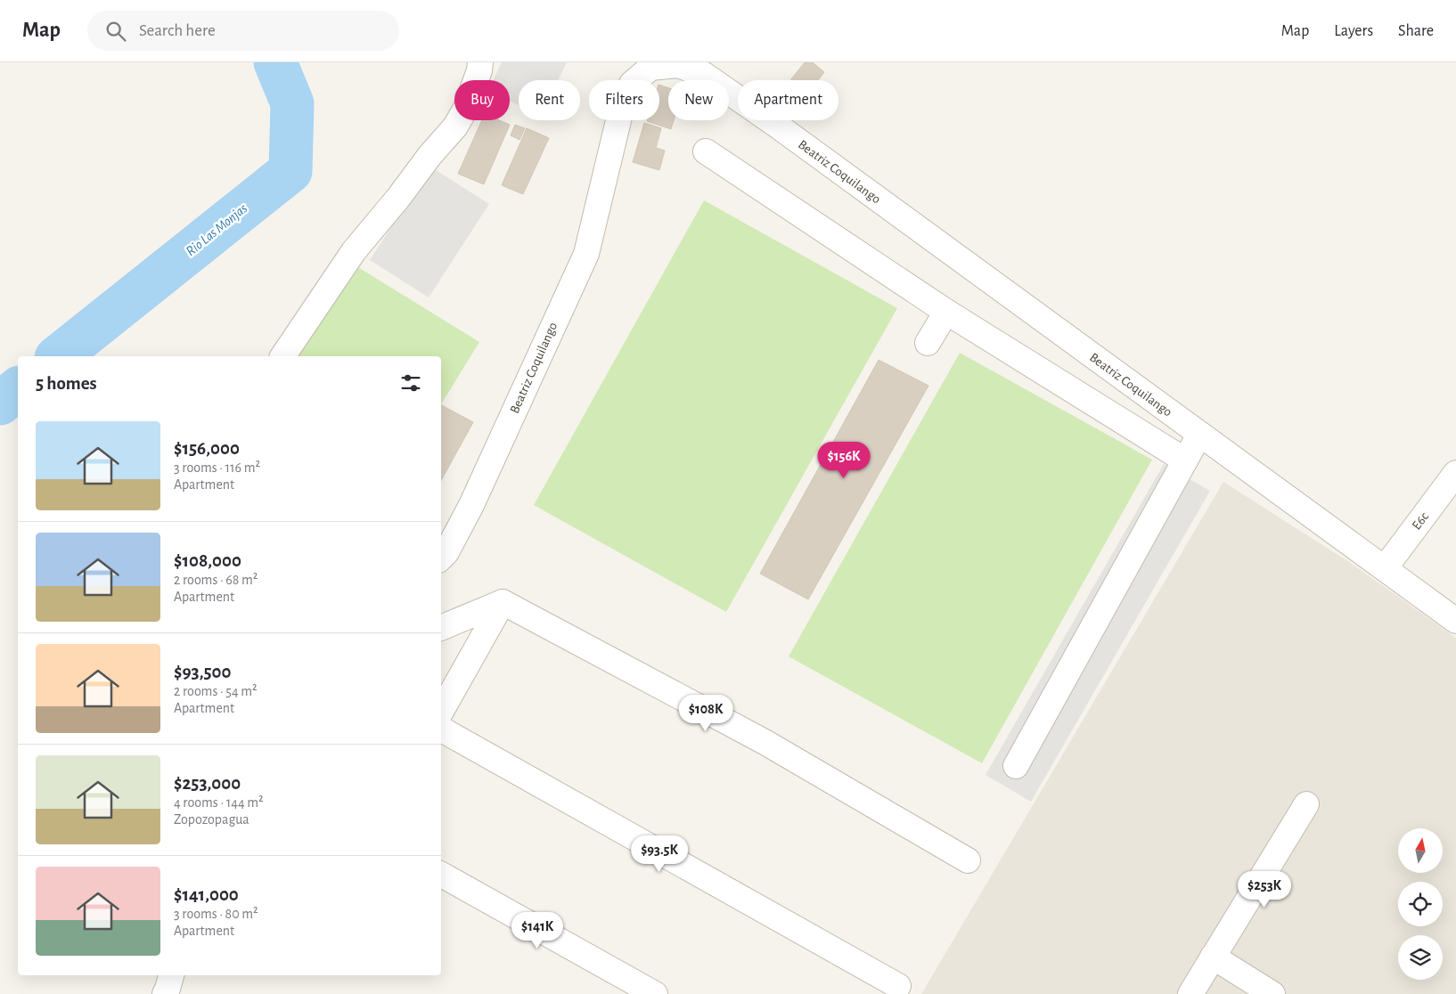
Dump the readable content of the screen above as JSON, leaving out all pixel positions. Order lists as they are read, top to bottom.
{
  "streets": {
    "street": ["Beatriz Coquilango", "E6c"]
  },
  "crossings": [
    ["Beatriz Coquilango", "E6c"]
  ],
  "water": ["Rio Las Monjas"],
  "north": "top",
  "page": {
    "header": "Map",
    "search": "Search here",
    "nav": ["Map", "Layers", "Share"],
    "chip": [
      "Buy",
      "Rent",
      "Filters",
      "New",
      "Apartment"
    ],
    "heading": "5 homes",
    "list": [
      {
        "name": "$156,000",
        "note": "3 rooms · 116 m² · Apartment"
      },
      {
        "name": "$108,000",
        "note": "2 rooms · 68 m² · Apartment"
      },
      {
        "name": "$93,500",
        "note": "2 rooms · 54 m² · Apartment"
      },
      {
        "name": "$253,000",
        "note": "4 rooms · 144 m² · Zopozopagua"
      },
      {
        "name": "$141,000",
        "note": "3 rooms · 80 m² · Apartment"
      }
    ],
    "price": [
      "$156K",
      "$108K",
      "$93.5K",
      "$253K",
      "$141K"
    ]
  }
}
